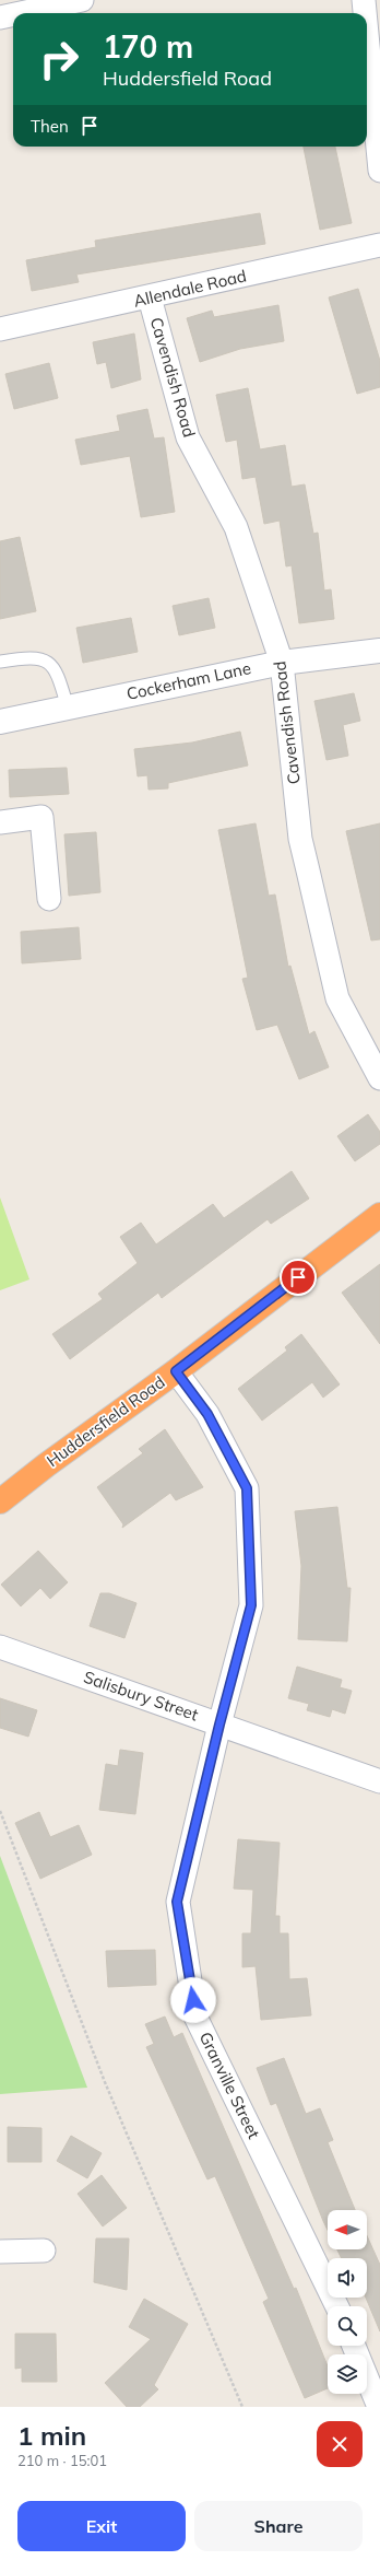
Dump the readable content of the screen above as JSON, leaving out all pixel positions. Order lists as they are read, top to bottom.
{
  "streets": {
    "highway": ["Huddersfield Road"],
    "street": [
      "Allendale Road",
      "Cavendish Road",
      "Cockerham Lane",
      "Salisbury Street",
      "Granville Street"
    ]
  },
  "crossings": [
    ["Allendale Road", "Cavendish Road"],
    ["Cavendish Road", "Cockerham Lane"],
    ["Huddersfield Road", "Granville Street"],
    ["Salisbury Street", "Granville Street"]
  ],
  "north": "left",
  "page": {
    "turn": ["170 m", "Huddersfield Road"],
    "then": "Then",
    "heading": ["1 min", "210 m · 15:01"],
    "buttons": ["Exit", "Share"]
  }
}
